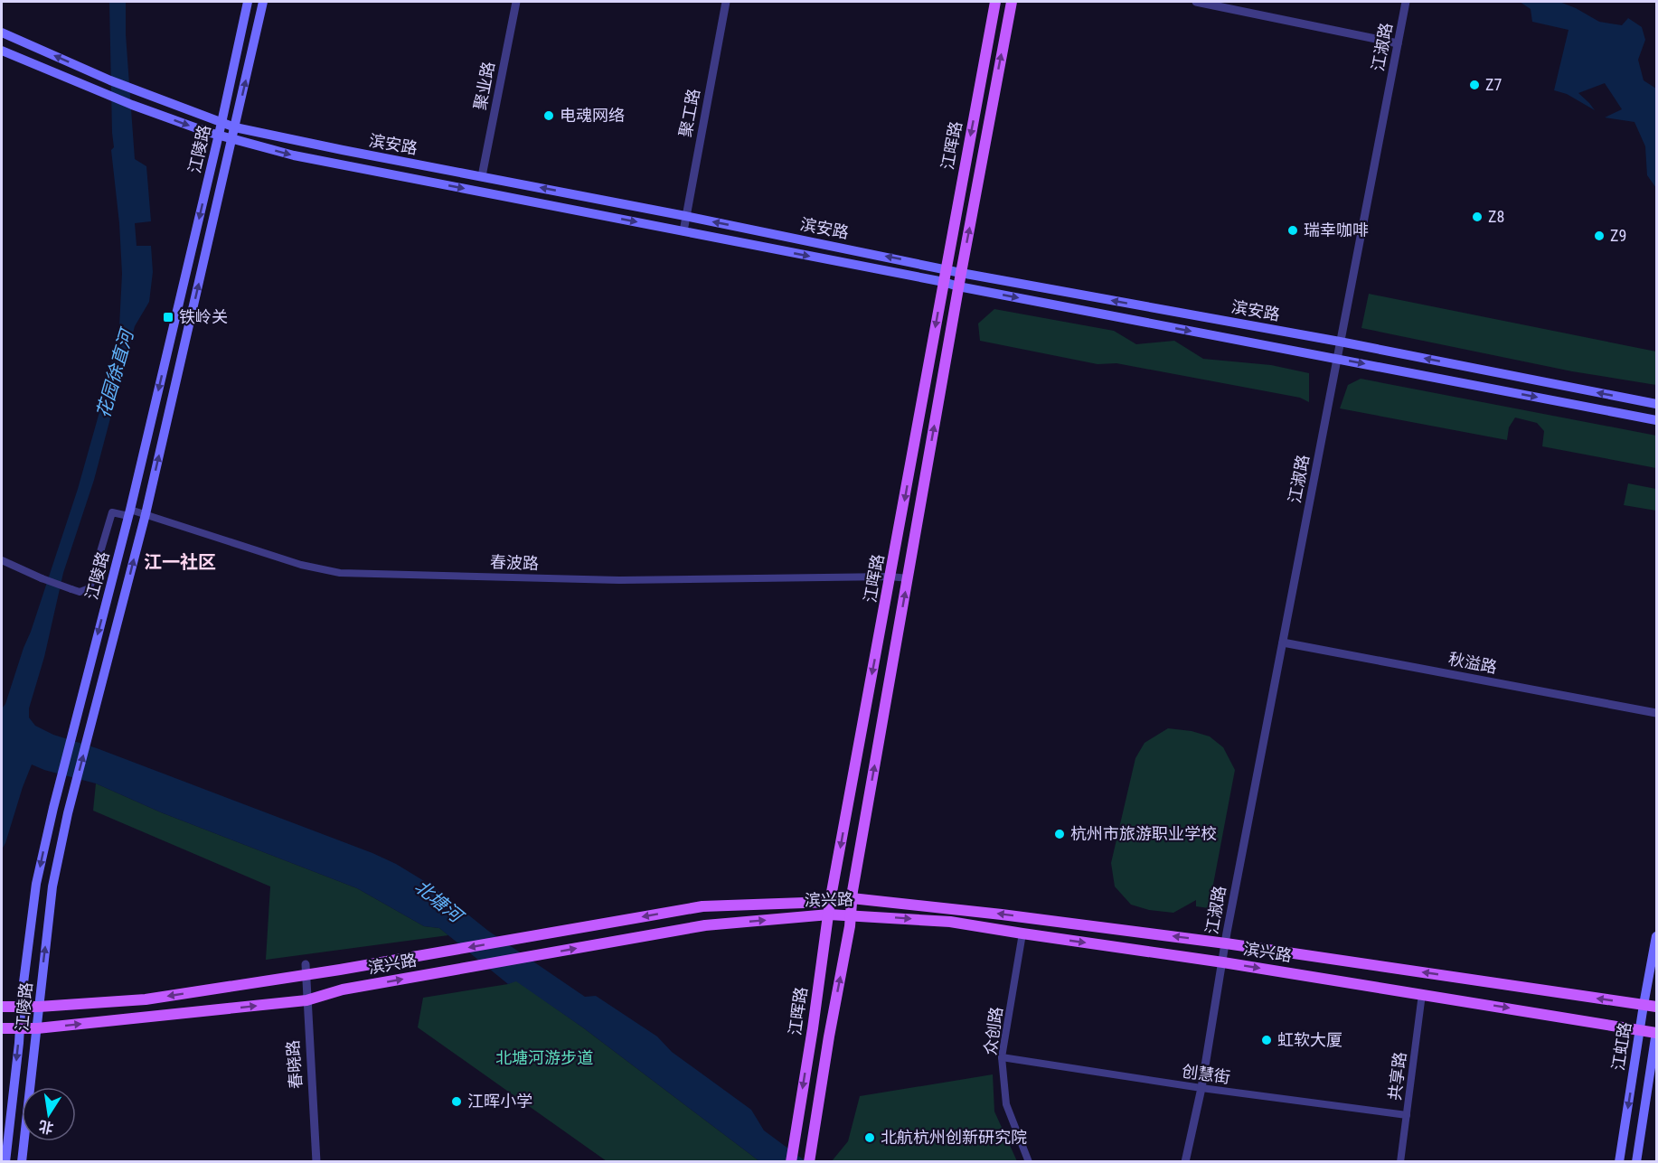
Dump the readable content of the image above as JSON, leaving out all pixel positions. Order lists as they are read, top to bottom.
{
  "streets": {
    "main road": [
      "滨安路",
      "江晖路",
      "江陵路",
      "滨兴路",
      "江虹路"
    ],
    "street": [
      "江淑路",
      "聚业路",
      "聚工路",
      "春波路",
      "秋溢路",
      "众创路",
      "春晓路",
      "创慧街",
      "共享路"
    ]
  },
  "crossings": [
    ["江淑路", "滨安路"],
    ["江淑路", "秋溢路"],
    ["江淑路", "滨兴路"],
    ["江淑路", "创慧街"],
    ["聚业路", "滨安路"],
    ["聚工路", "滨安路"],
    ["滨安路", "江晖路"],
    ["滨安路", "江陵路"],
    ["江晖路", "春波路"],
    ["江晖路", "滨兴路"],
    ["江陵路", "春波路"],
    ["江陵路", "滨兴路"],
    ["滨兴路", "众创路"],
    ["滨兴路", "江虹路"],
    ["滨兴路", "春晓路"],
    ["滨兴路", "共享路"],
    ["众创路", "创慧街"],
    ["创慧街", "共享路"]
  ],
  "districts": ["江一社区"],
  "water": ["花园徐直河", "北塘河"],
  "parks": ["北塘河游步道"],
  "places": {
    "other": [
      "Z7",
      "电魂网络",
      "Z8",
      "瑞幸咖啡",
      "Z9",
      "杭州市旅游职业学校",
      "虹软大厦",
      "江晖小学",
      "北航杭州创新研究院"
    ],
    "transit": ["铁岭关"]
  },
  "north": "bottom"
}
